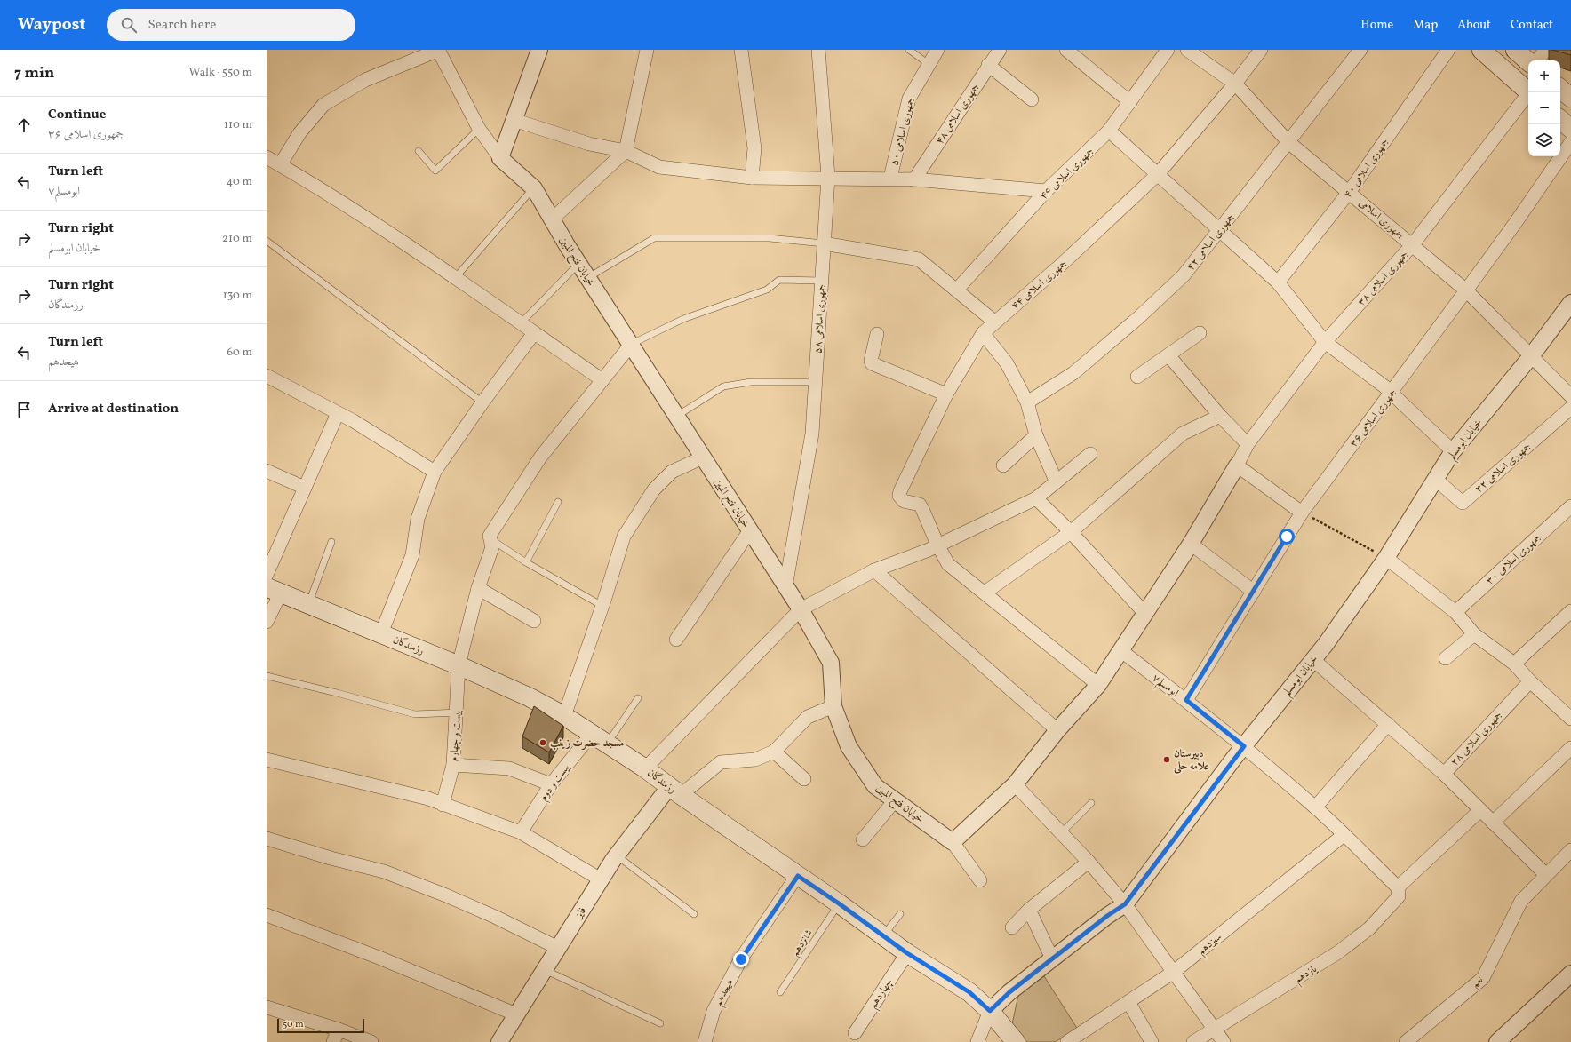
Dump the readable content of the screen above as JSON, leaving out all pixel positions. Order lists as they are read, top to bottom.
{
  "streets": {
    "main road": ["رزمندگان"],
    "street": [
      "جمهوری اسلامی ۴۸",
      "جمهوری اسلامی ۵۰",
      "جمهوری اسلامی ۴۰",
      "جمهوری اسلامی ۴۶",
      "جمهوری اسلامی",
      "جمهوری اسلامی ۴۲",
      "خیابان فتح المبین",
      "جمهوری اسلامی ۳۸",
      "جمهوری اسلامی ۴۴",
      "جمهوری اسلامی ۵۸",
      "جمهوری اسلامی ۳۶",
      "خیابان ابومسلم",
      "جمهوری اسلامی ۳۲",
      "جمهوری اسلامی ۳۰",
      "ابومسلم۷",
      "بیست و چهارم",
      "جمهوری اسلامی ۲۸",
      "بیست و دوم",
      "فایز",
      "سیزدهم",
      "یازدهم",
      "نعم",
      "هیجدهم",
      "چهاردهم"
    ],
    "lane": ["شانزدهم"]
  },
  "crossings": [
    ["جمهوری اسلامی ۴۰", "جمهوری اسلامی"],
    ["جمهوری اسلامی", "جمهوری اسلامی ۴۲"],
    ["جمهوری اسلامی", "جمهوری اسلامی ۳۸"],
    ["جمهوری اسلامی", "جمهوری اسلامی ۴۴"],
    ["جمهوری اسلامی", "جمهوری اسلامی ۳۶"],
    ["جمهوری اسلامی", "خیابان ابومسلم"],
    ["خیابان فتح المبین", "جمهوری اسلامی ۵۸"],
    ["خیابان فتح المبین", "بیست و چهارم"],
    ["جمهوری اسلامی ۳۶", "ابومسلم۷"],
    ["خیابان ابومسلم", "جمهوری اسلامی ۳۲"],
    ["خیابان ابومسلم", "رزمندگان"],
    ["خیابان ابومسلم", "ابومسلم۷"],
    ["خیابان ابومسلم", "جمهوری اسلامی ۲۸"],
    ["رزمندگان", "بیست و چهارم"],
    ["رزمندگان", "بیست و دوم"],
    ["رزمندگان", "فایز"],
    ["رزمندگان", "شانزدهم"],
    ["رزمندگان", "هیجدهم"],
    ["رزمندگان", "چهاردهم"],
    ["ابومسلم۷", "سیزدهم"],
    ["ابومسلم۷", "یازدهم"]
  ],
  "places": ["مسجد حضرت زینب", "دبیرستان علامه حلی"],
  "scale_bar": "50 m",
  "page": {
    "header": "Waypost",
    "search": "Search here",
    "nav": [
      "Home",
      "Map",
      "About",
      "Contact"
    ],
    "heading": ["7 min", "Walk · 550 m"],
    "map_buttons": ["+", "−"],
    "list": [
      ["Continue", "جمهوری اسلامی ۳۶", "110 m"],
      ["Turn left", "ابومسلم۷", "40 m"],
      ["Turn right", "خیابان ابومسلم", "210 m"],
      ["Turn right", "رزمندگان", "130 m"],
      ["Turn left", "هیجدهم", "60 m"],
      "Arrive at destination"
    ],
    "scale": "50 m"
  }
}
